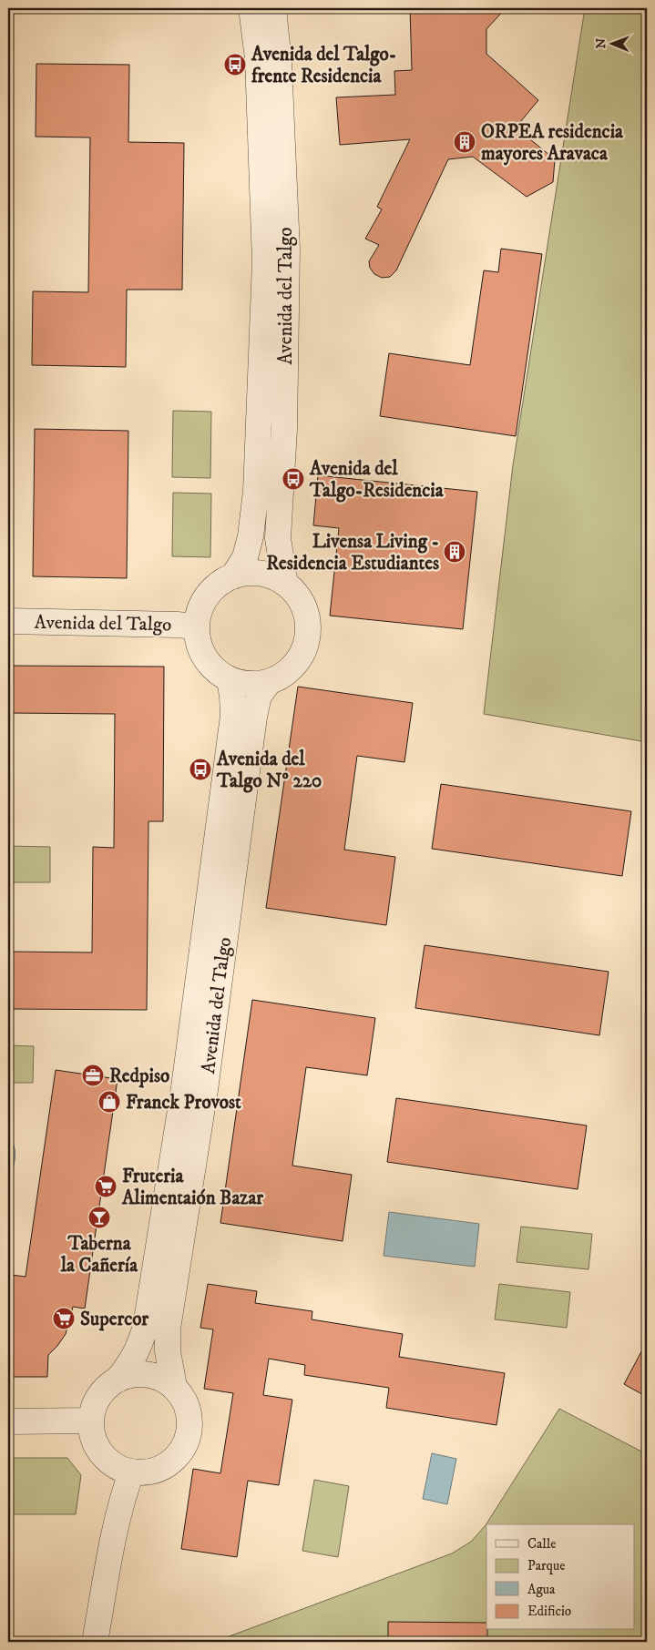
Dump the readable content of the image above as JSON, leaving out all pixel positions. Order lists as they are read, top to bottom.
{
  "streets": {
    "street": ["Avenida del Talgo"]
  },
  "places": {
    "bus stop": ["Avenida del Talgo- frente Residencia", "Avenida del Talgo-Residencia", "Avenida del Talgo Nº 220"],
    "building": ["ORPEA residencia mayores Aravaca", "Livensa Living - Residencia Estudiantes"],
    "office": ["Redpiso"],
    "shop": ["Franck Provost"],
    "supermarket": ["Fruteria Alimentaión Bazar", "Supercor"],
    "bar": ["Taberna la Cañería"]
  },
  "legend": [
    "Calle",
    "Parque",
    "Agua",
    "Edificio"
  ],
  "north": "left"
}
